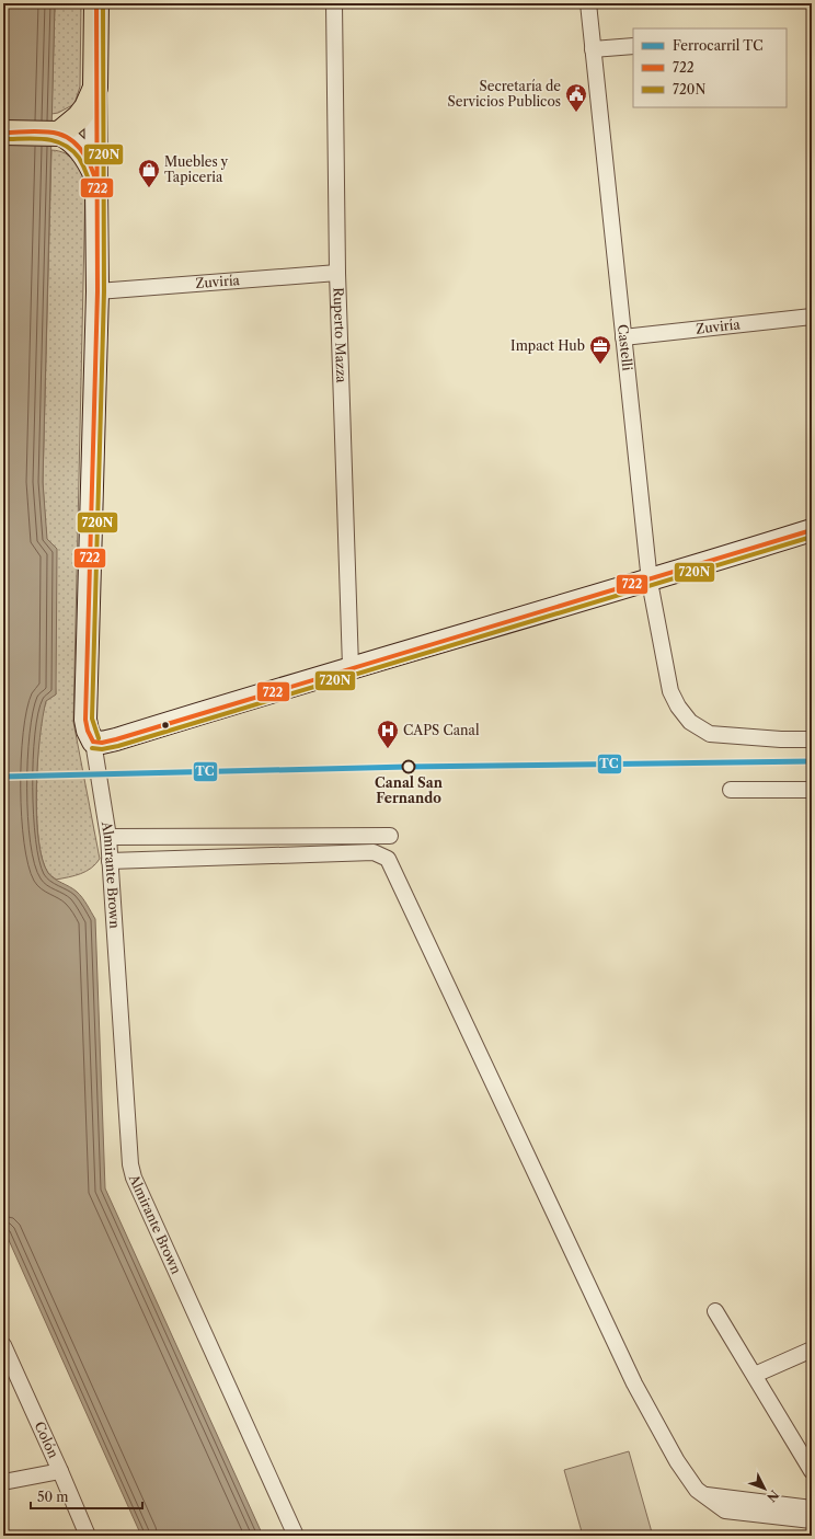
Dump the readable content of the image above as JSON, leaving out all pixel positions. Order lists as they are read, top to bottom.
{
  "streets": {
    "main road": ["Almirante Brown"],
    "street": [
      "Zuviría",
      "Ruperto Mazza",
      "Castelli",
      "Colón"
    ]
  },
  "crossings": [
    ["Zuviría", "Ruperto Mazza"],
    ["Zuviría", "Castelli"],
    ["Zuviría", "Almirante Brown"]
  ],
  "places": {
    "public building": ["Secretaría de Servicios Publicos"],
    "shop": ["Muebles y Tapiceria"],
    "office": ["Impact Hub"],
    "hospital": ["CAPS Canal"],
    "other": ["Canal San Fernando"]
  },
  "lines": ["transit line 722", "transit line 720N", "rail line TC"],
  "legend": ["Ferrocarril TC", "722", "720N"],
  "scale_bar": "50 m",
  "north": "bottom right"
}
